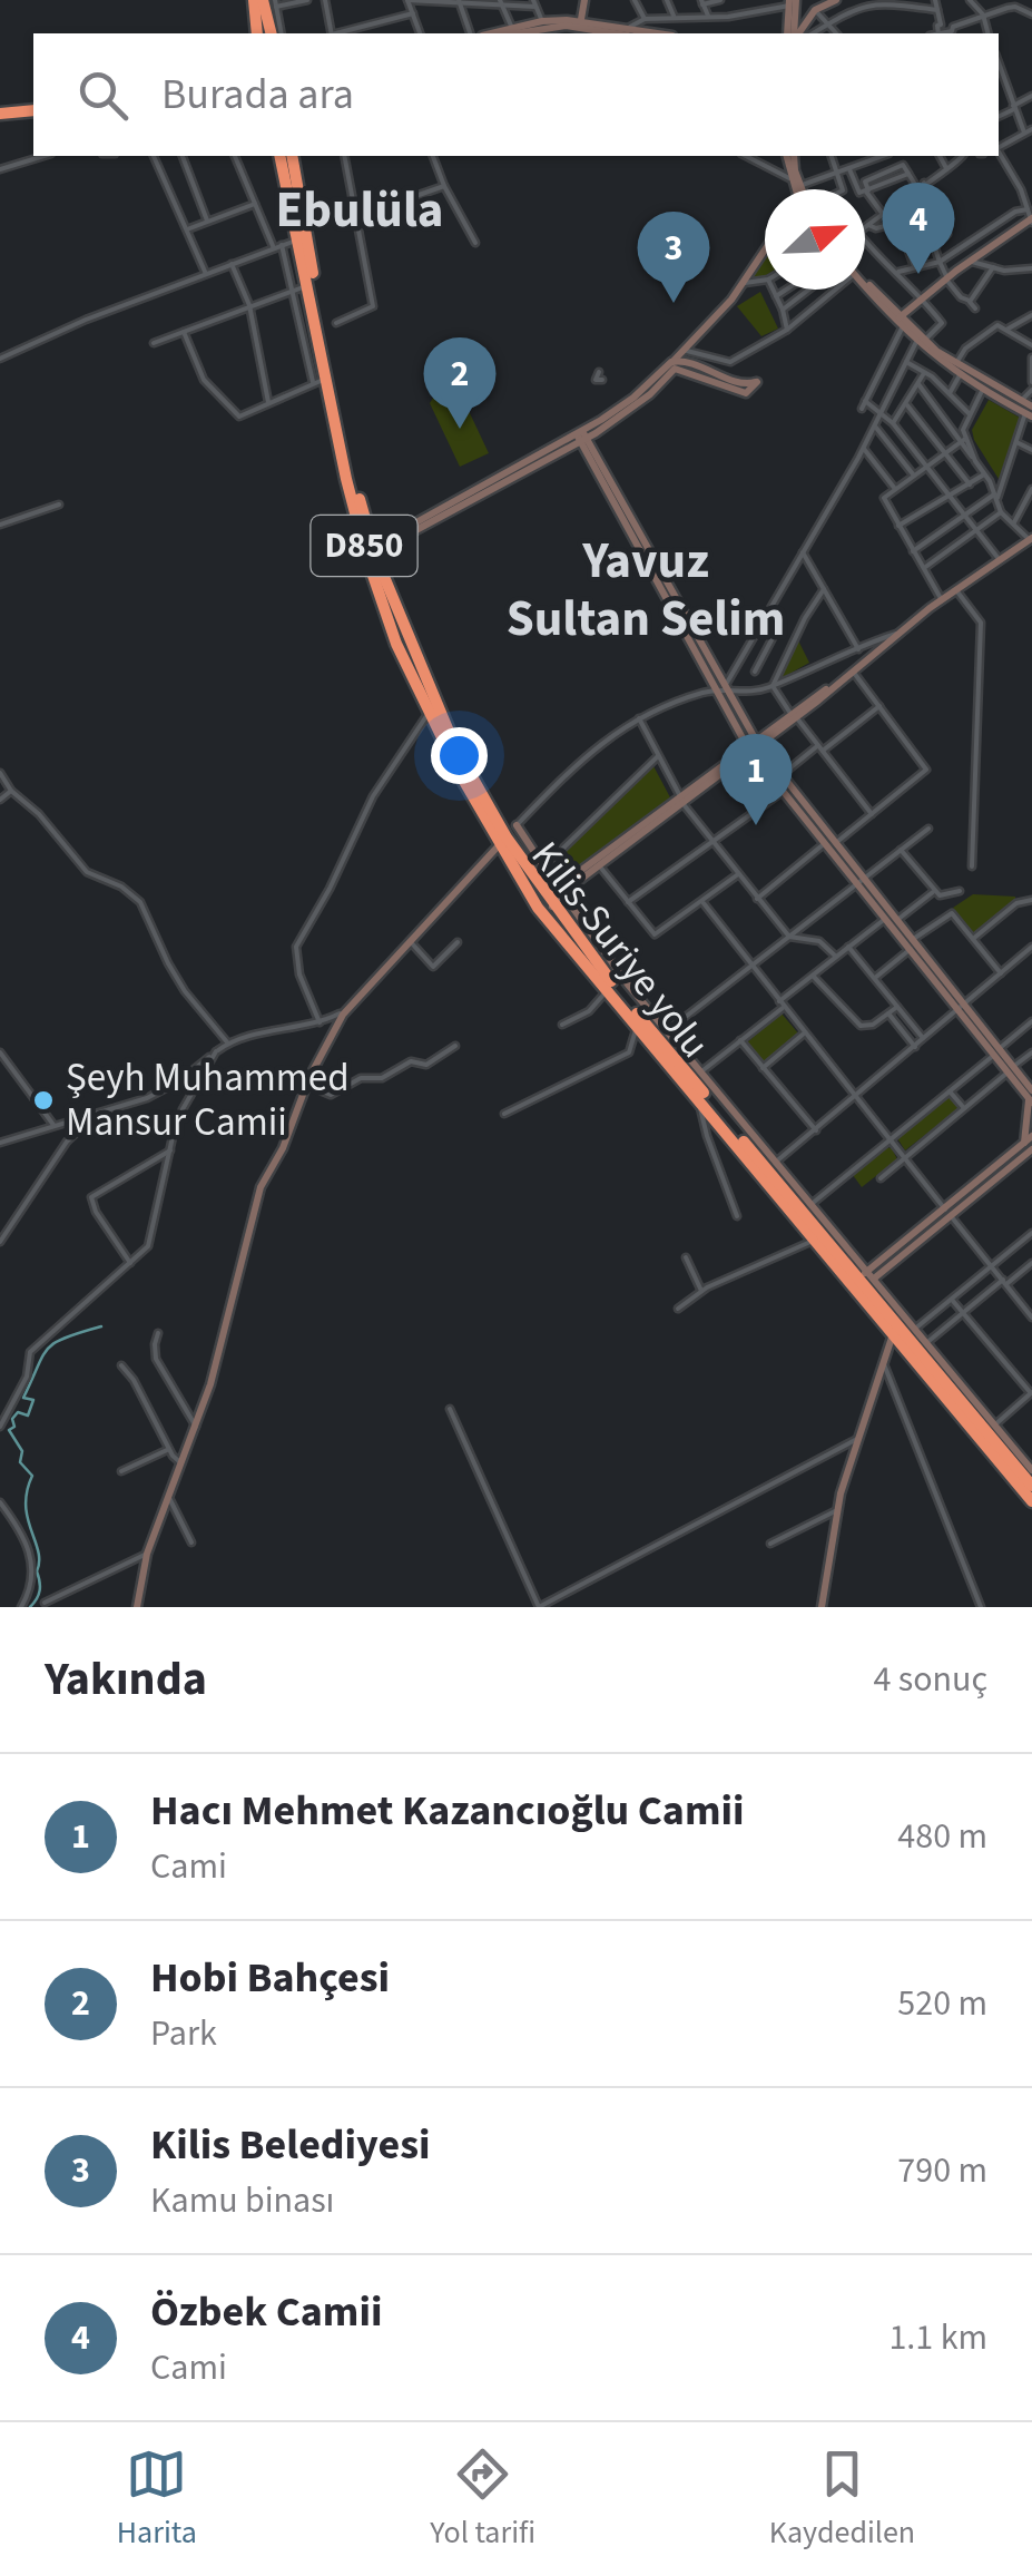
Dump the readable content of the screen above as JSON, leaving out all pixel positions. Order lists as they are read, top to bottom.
{
  "streets": {
    "highway": ["D850", "Kilis-Suriye yolu"]
  },
  "districts": ["Ebulüla", "Yavuz Sultan Selim"],
  "places": ["Şeyh Muhammed Mansur Camii"],
  "north": "top right",
  "page": {
    "search": "Burada ara",
    "pins": [
      "4",
      "3",
      "2",
      "1"
    ],
    "heading": ["Yakında", "4 sonuç"],
    "list": [
      {
        "mark": "1",
        "name": "Hacı Mehmet Kazancıoğlu Camii",
        "note": "Cami",
        "value": "480 m"
      },
      {
        "mark": "2",
        "name": "Hobi Bahçesi",
        "note": "Park",
        "value": "520 m"
      },
      {
        "mark": "3",
        "name": "Kilis Belediyesi",
        "note": "Kamu binası",
        "value": "790 m"
      },
      {
        "mark": "4",
        "name": "Özbek Camii",
        "note": "Cami",
        "value": "1.1 km"
      }
    ],
    "nav": ["Harita", "Yol tarifi", "Kaydedilen"]
  }
}
